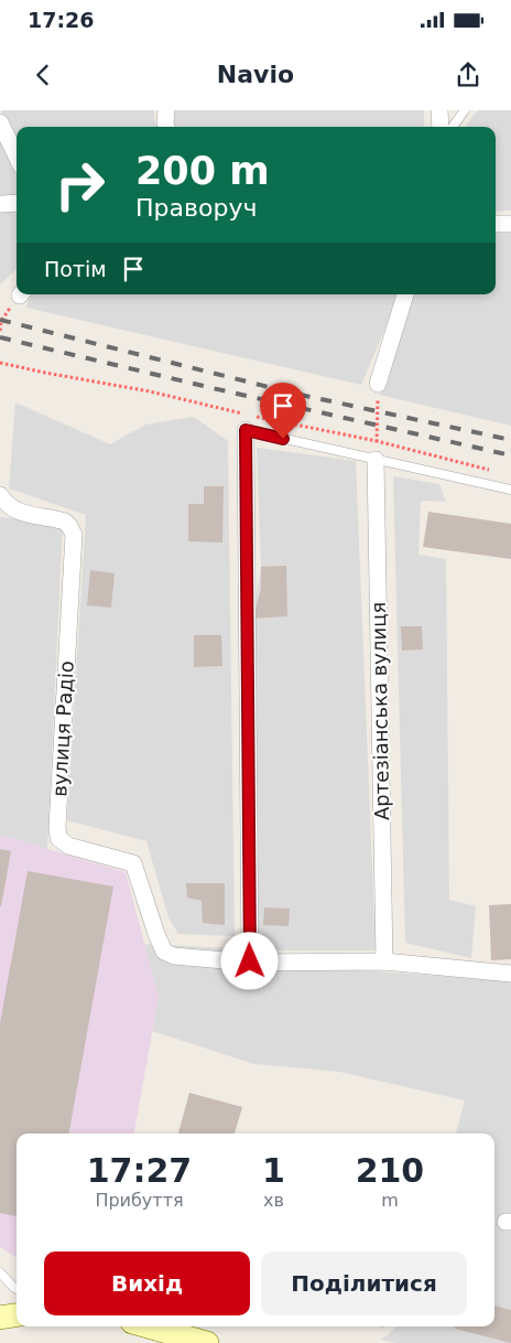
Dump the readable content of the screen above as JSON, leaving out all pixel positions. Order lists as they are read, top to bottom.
{
  "streets": {
    "street": ["Артезіанська вулиця", "вулиця Радіо"]
  },
  "page": {
    "status": "17:26",
    "header": "Navio",
    "turn": ["200 m", "Праворуч"],
    "then": "Потім",
    "eta": [
      "17:27",
      "Прибуття",
      "1",
      "хв",
      "210",
      "m"
    ],
    "buttons": ["Вихід", "Поділитися"]
  }
}
